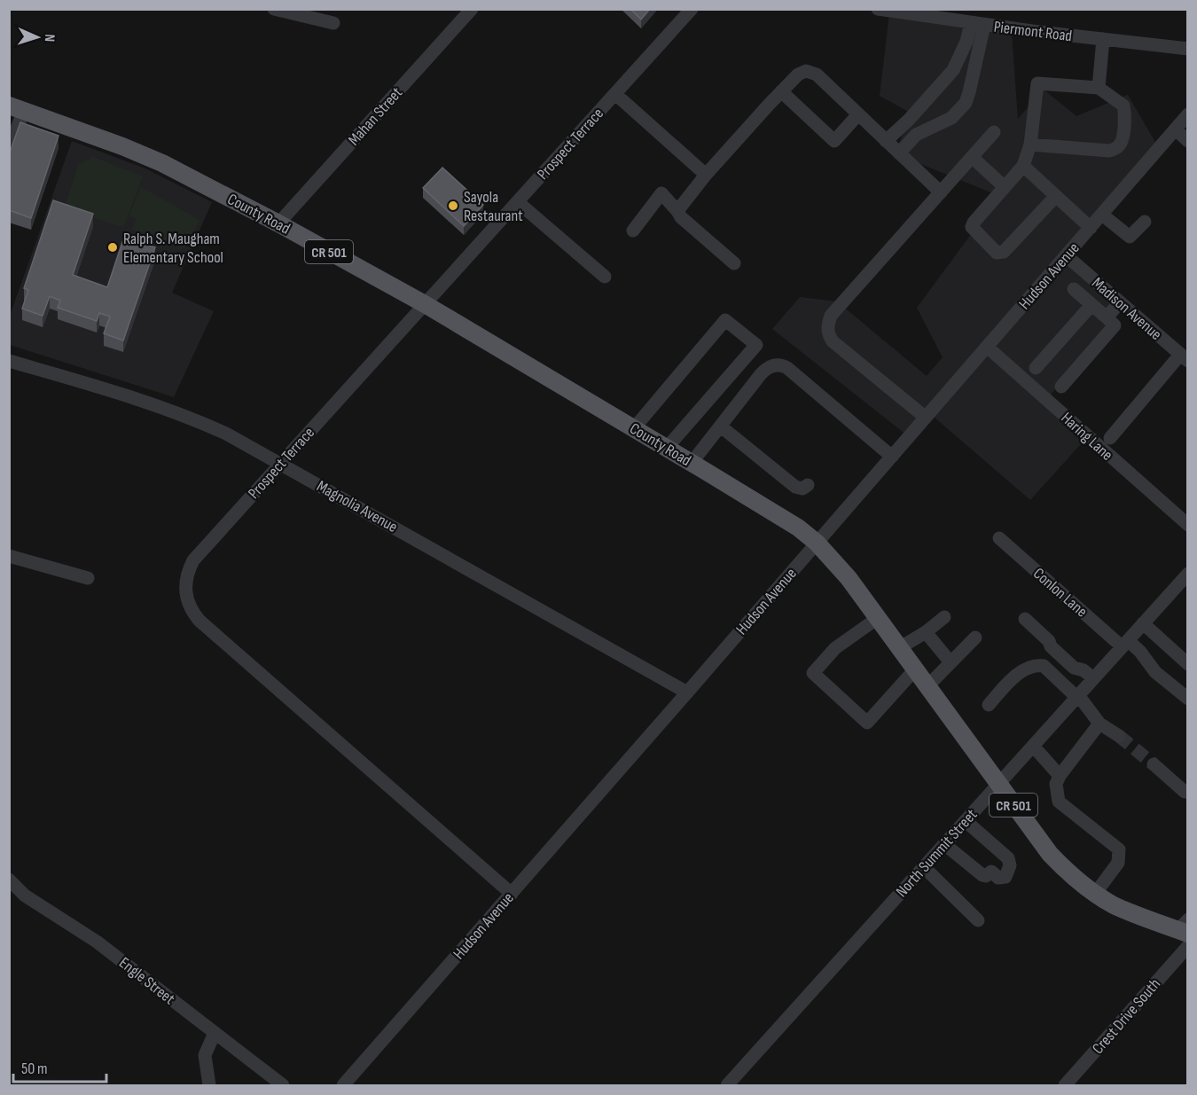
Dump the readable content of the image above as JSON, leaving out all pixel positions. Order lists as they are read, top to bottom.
{
  "streets": {
    "main road": ["County Road", "CR 501"],
    "street": [
      "Piermont Road",
      "Mahan Street",
      "Prospect Terrace",
      "Hudson Avenue",
      "Madison Avenue",
      "Haring Lane",
      "Magnolia Avenue",
      "Conlon Lane",
      "North Summit Street",
      "Engle Street",
      "Crest Drive South"
    ]
  },
  "crossings": [
    ["Mahan Street", "County Road"],
    ["Prospect Terrace", "County Road"],
    ["Prospect Terrace", "Hudson Avenue"],
    ["Prospect Terrace", "Magnolia Avenue"],
    ["County Road", "Hudson Avenue"],
    ["County Road", "North Summit Street"],
    ["Hudson Avenue", "Madison Avenue"],
    ["Hudson Avenue", "Haring Lane"],
    ["Hudson Avenue", "Magnolia Avenue"],
    ["Conlon Lane", "North Summit Street"]
  ],
  "places": ["Sayola Restaurant", "Ralph S. Maugham Elementary School"],
  "scale_bar": "50 m",
  "north": "right"
}
